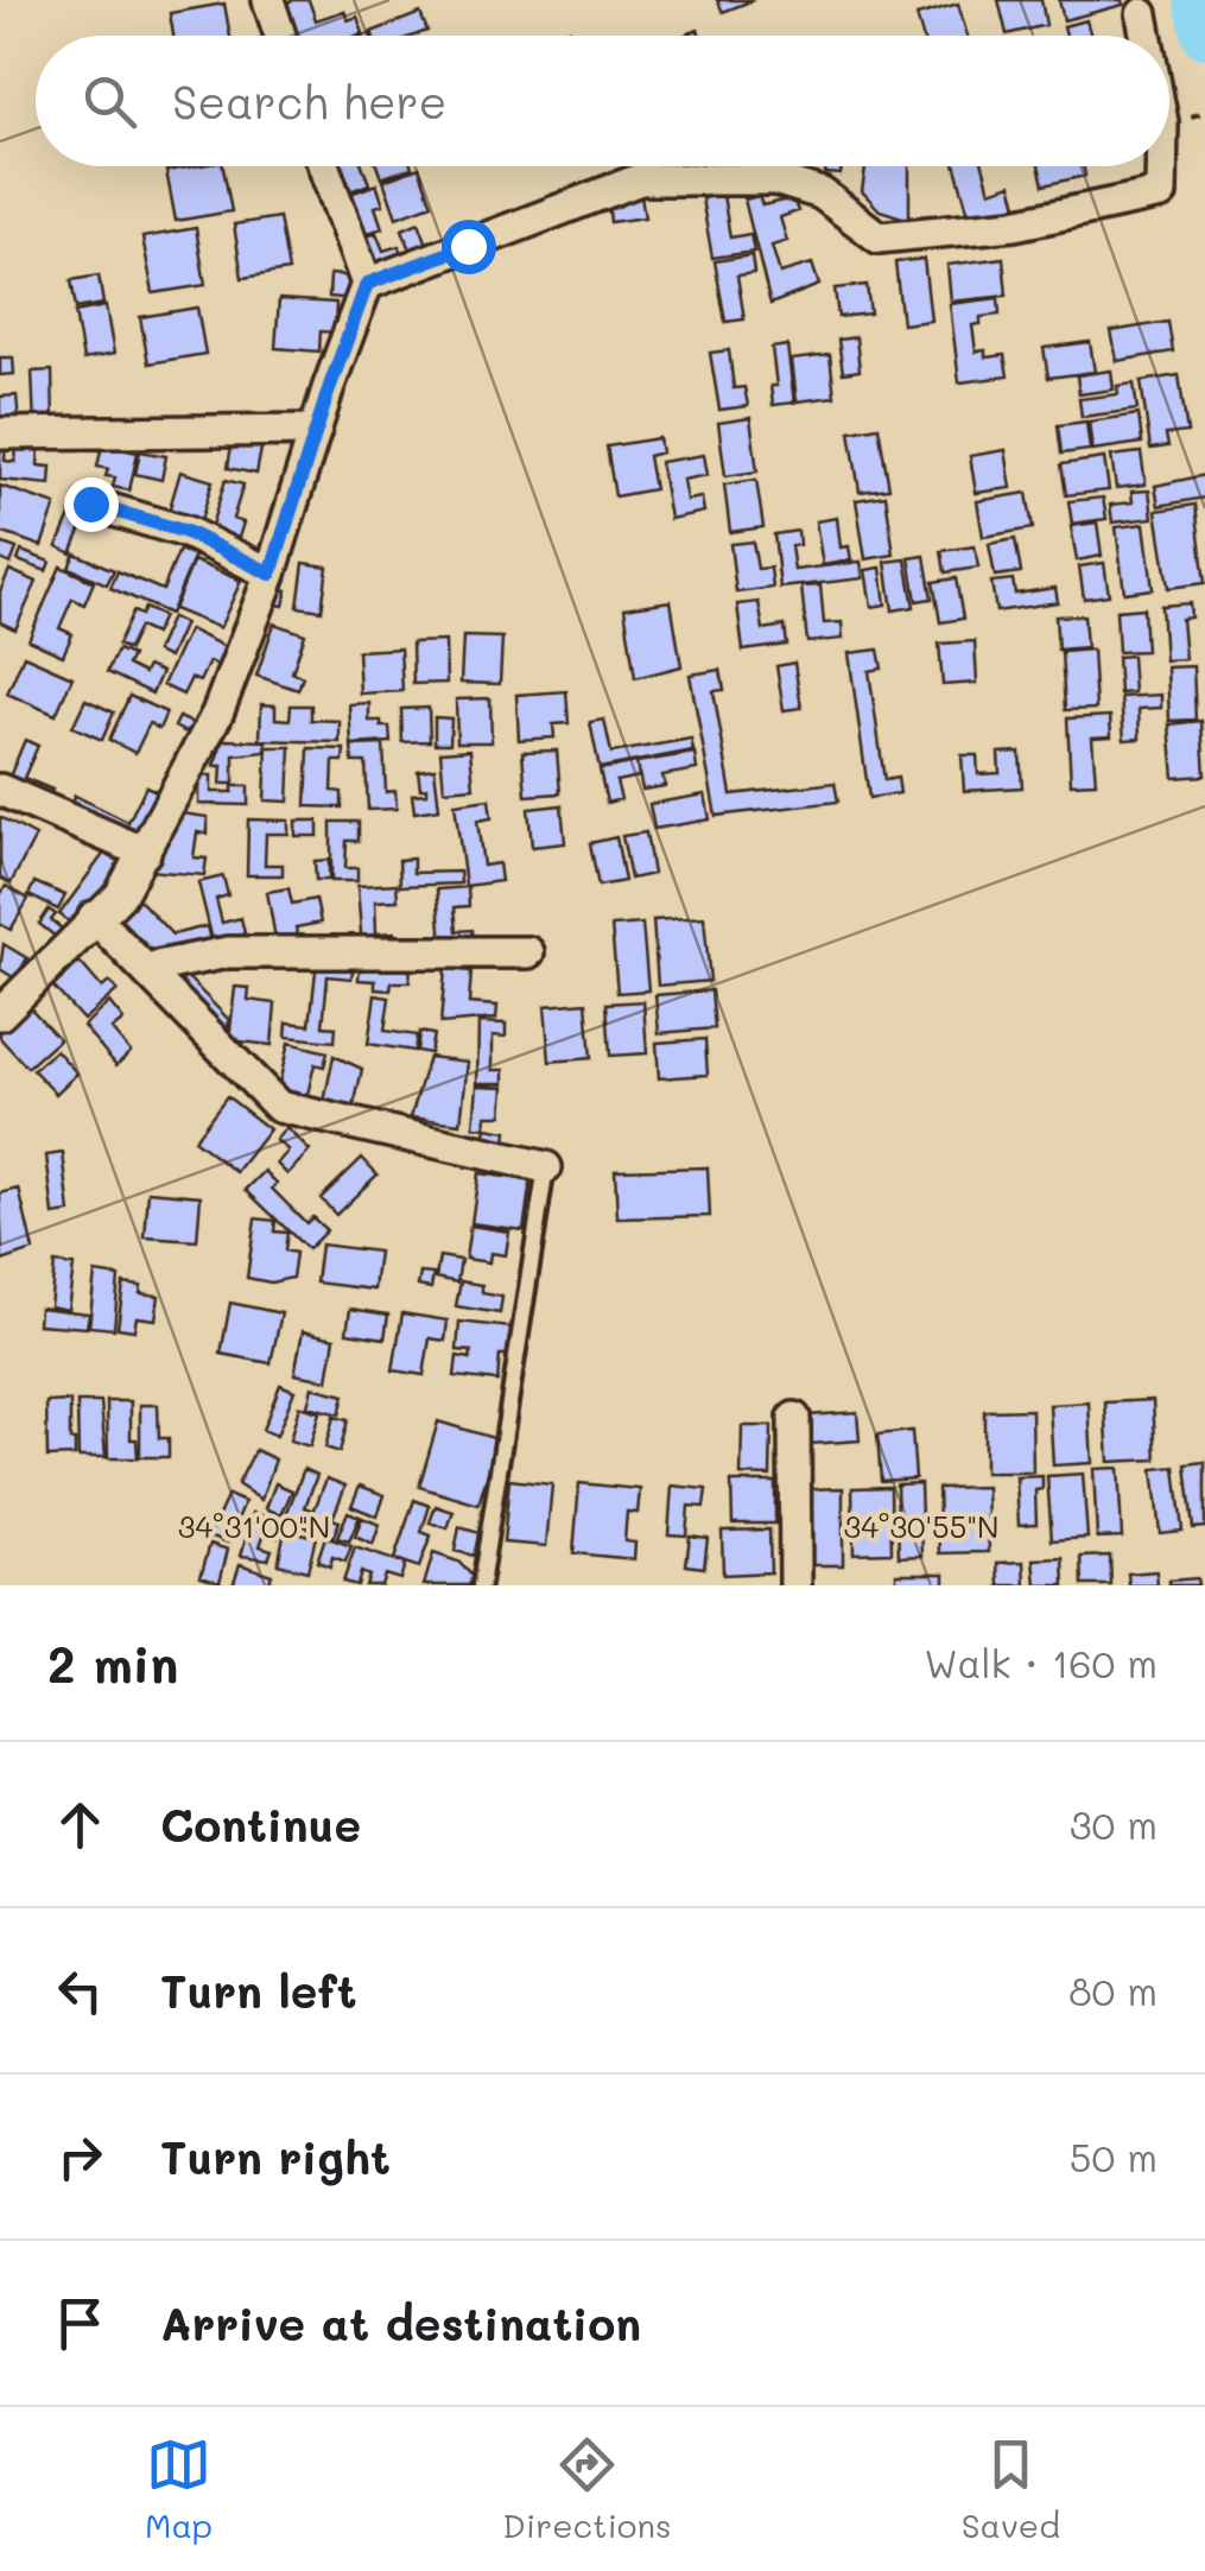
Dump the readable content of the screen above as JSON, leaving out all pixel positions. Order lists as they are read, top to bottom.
{
  "page": {
    "search": "Search here",
    "heading": ["2 min", "Walk · 160 m"],
    "list": [
      ["Continue", "30 m"],
      ["Turn left", "80 m"],
      ["Turn right", "50 m"],
      "Arrive at destination"
    ],
    "nav": ["Map", "Directions", "Saved"]
  },
  "coordinates": ["34°31'00\"N", "34°30'55\"N"]
}
